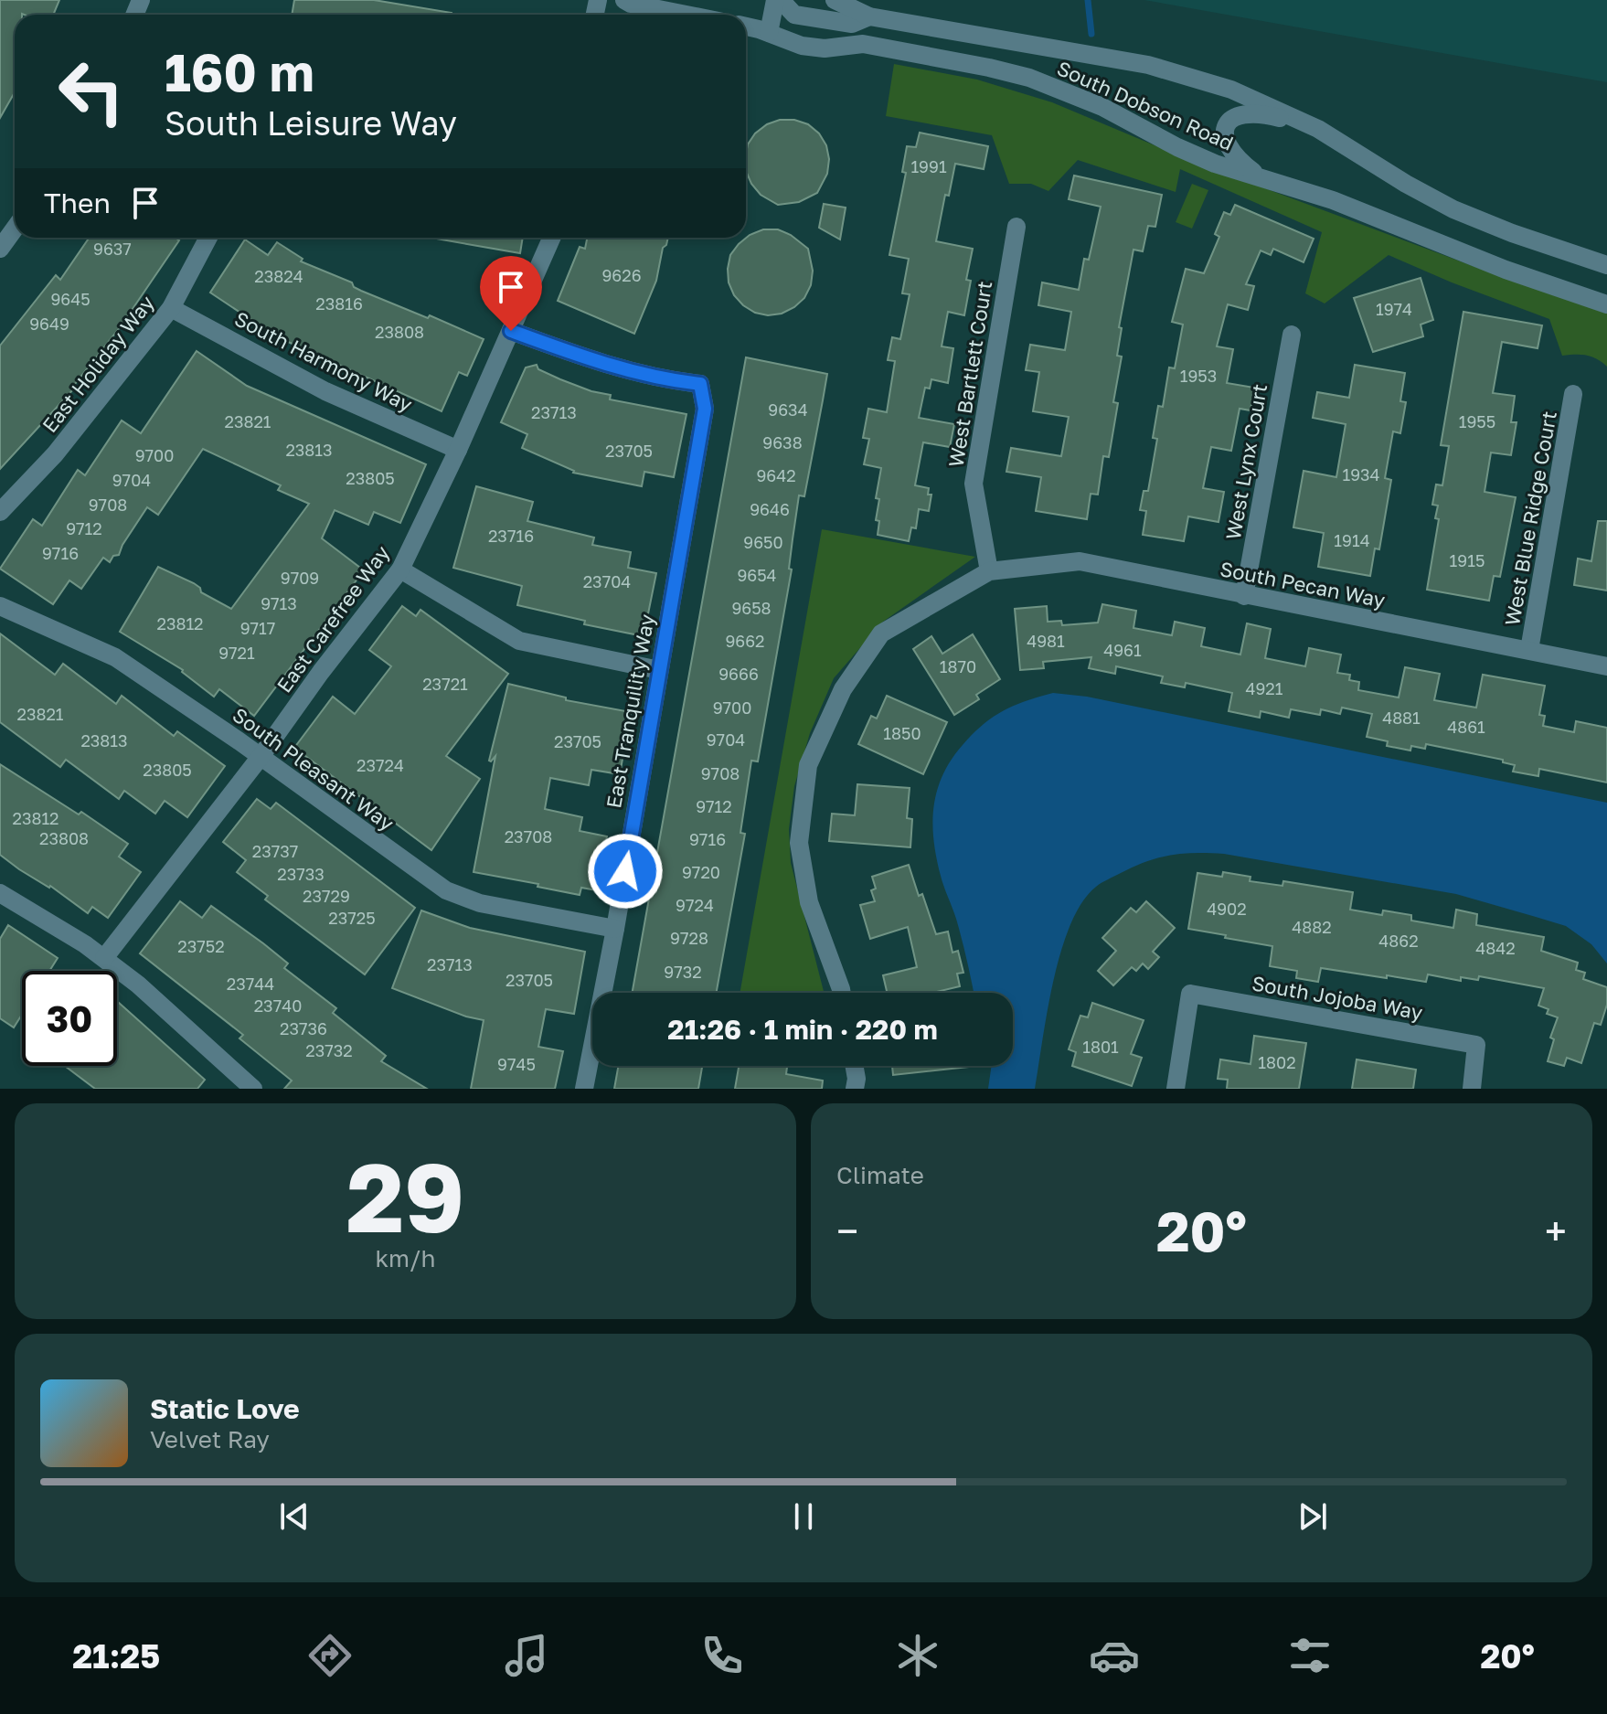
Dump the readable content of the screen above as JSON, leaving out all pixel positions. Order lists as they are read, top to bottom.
{
  "streets": {
    "street": [
      "South Dobson Road",
      "South Harmony Way",
      "East Holiday Way",
      "West Bartlett Court",
      "West Lynx Court",
      "West Blue Ridge Court",
      "South Pecan Way",
      "East Carefree Way",
      "East Tranquility Way",
      "South Pleasant Way",
      "South Jojoba Way"
    ]
  },
  "crossings": [
    ["South Harmony Way", "East Holiday Way"],
    ["South Harmony Way", "East Carefree Way"],
    ["West Bartlett Court", "South Pecan Way"],
    ["West Lynx Court", "South Pecan Way"],
    ["West Blue Ridge Court", "South Pecan Way"],
    ["East Carefree Way", "East Tranquility Way"],
    ["East Carefree Way", "South Pleasant Way"],
    ["East Tranquility Way", "South Pleasant Way"]
  ],
  "house_numbers": [
    "1991",
    "9637",
    "9626",
    "23824",
    "9645",
    "23816",
    "1974",
    "9649",
    "23808",
    "1953",
    "9634",
    "23713",
    "23821",
    "1955",
    "9638",
    "23813",
    "23705",
    "9700",
    "1934",
    "9642",
    "23805",
    "9704",
    "9708",
    "9646",
    "9712",
    "23716",
    "1914",
    "9650",
    "9716",
    "1915",
    "9654",
    "9709",
    "23704",
    "9713",
    "9658",
    "23812",
    "9717",
    "9662",
    "4981",
    "4961",
    "9721",
    "1870",
    "9666",
    "23721",
    "4921",
    "9700",
    "23821",
    "4881",
    "4861",
    "1850",
    "9704",
    "23813",
    "23705",
    "23724",
    "23805",
    "9708",
    "9712",
    "23812",
    "23708",
    "23808",
    "9716",
    "23737",
    "9720",
    "23733",
    "23729",
    "9724",
    "4902",
    "23725",
    "4882",
    "9728",
    "4862",
    "23752",
    "4842",
    "23713",
    "9732",
    "23705",
    "23744",
    "23740",
    "23736",
    "1801",
    "23732",
    "1802",
    "9745"
  ],
  "page": {
    "turn": ["160 m", "South Leisure Way"],
    "then": "Then",
    "limit": "30",
    "trip": "21:26 · 1 min · 220 m",
    "tile": [
      ["29", "km/h"],
      "Climate"
    ],
    "heat": ["−", "20°", "+"],
    "song": ["Static Love", "Velvet Ray"],
    "tabs": ["21:25", "20°"]
  }
}
